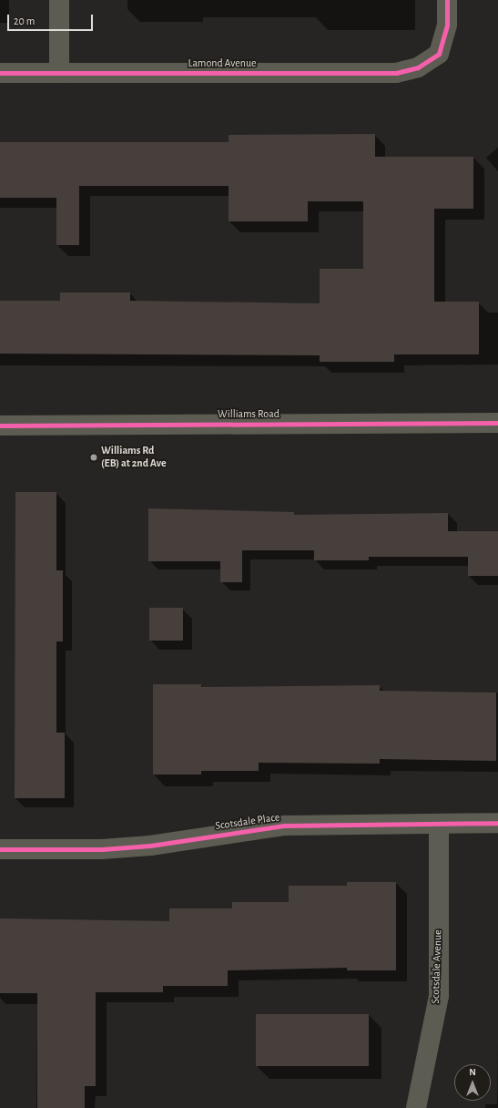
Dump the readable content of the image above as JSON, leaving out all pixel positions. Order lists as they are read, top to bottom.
{
  "streets": {
    "street": [
      "Lamond Avenue",
      "Williams Road",
      "Scotsdale Place",
      "Scotsdale Avenue"
    ]
  },
  "crossings": [
    ["Scotsdale Place", "Scotsdale Avenue"]
  ],
  "places": ["Williams Rd (EB) at 2nd Ave"],
  "scale_bar": "20 m",
  "north": "top"
}
